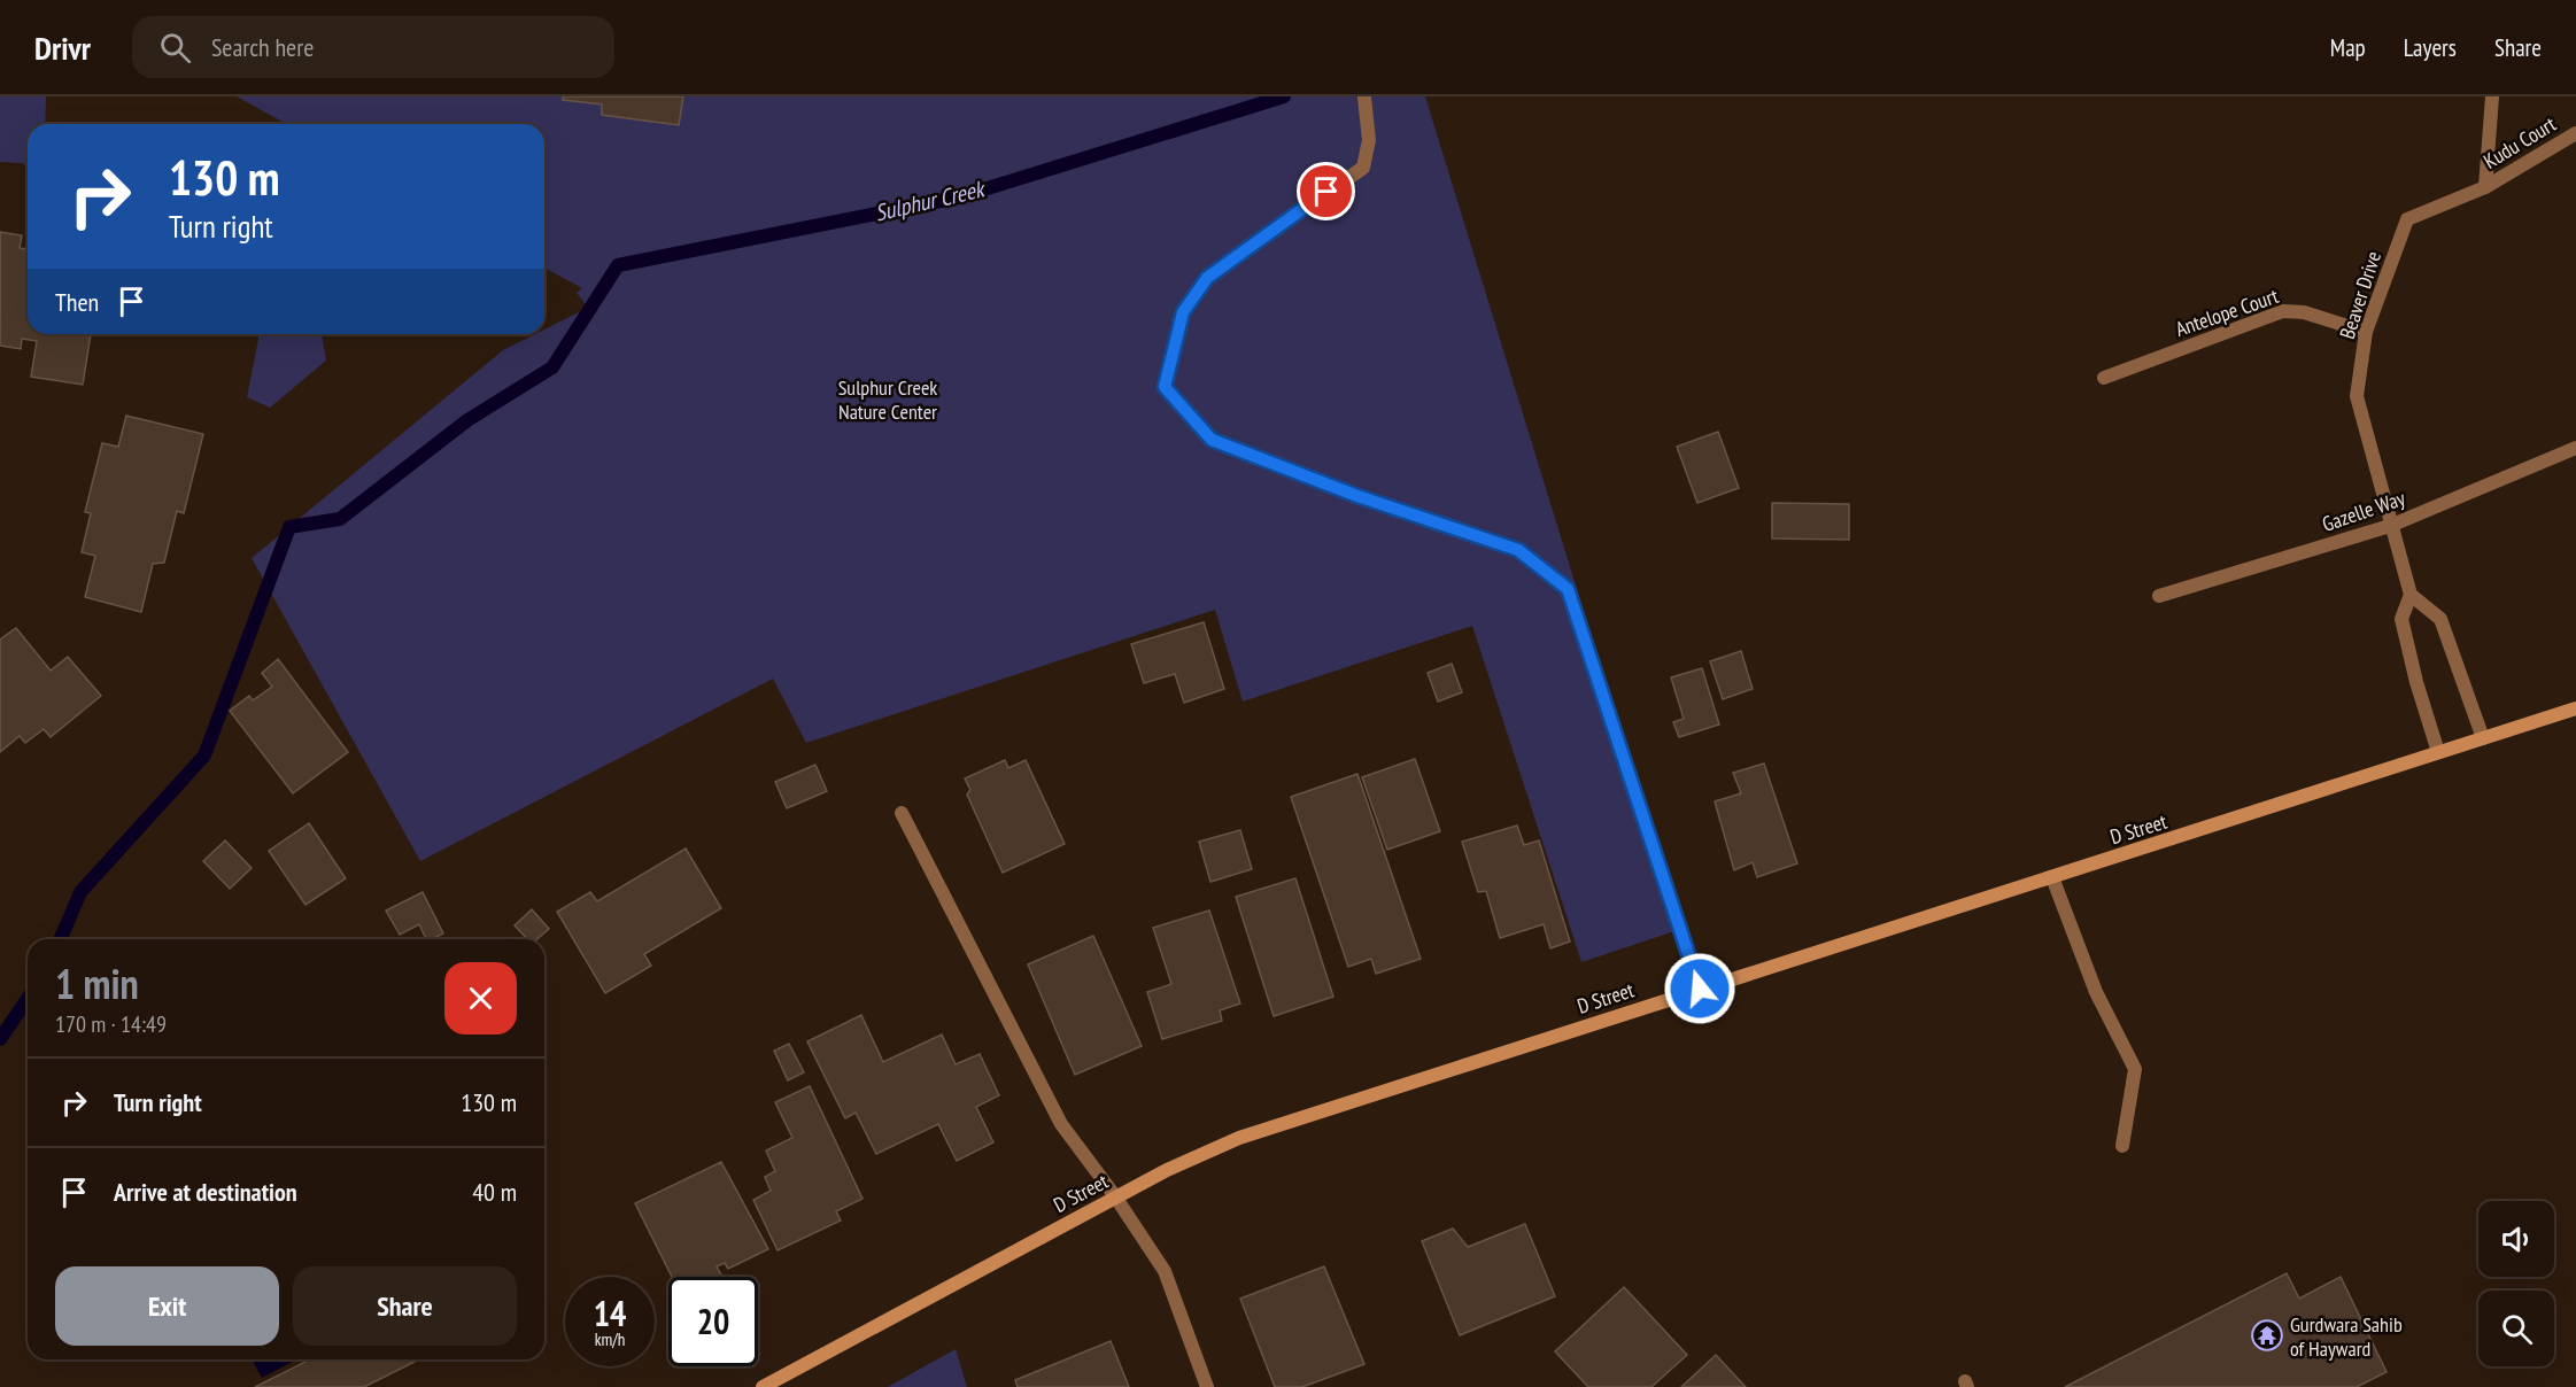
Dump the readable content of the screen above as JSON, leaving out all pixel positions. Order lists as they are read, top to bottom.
{
  "streets": {
    "main road": ["D Street"],
    "street": [
      "Kudu Court",
      "Beaver Drive",
      "Antelope Court",
      "Gazelle Way"
    ]
  },
  "crossings": [
    ["Kudu Court", "Beaver Drive"],
    ["Beaver Drive", "Antelope Court"],
    ["Beaver Drive", "Gazelle Way"],
    ["Beaver Drive", "D Street"]
  ],
  "water": ["Sulphur Creek"],
  "parks": ["Sulphur Creek Nature Center"],
  "places": {
    "temple": ["Gurdwara Sahib of Hayward"]
  },
  "page": {
    "header": "Drivr",
    "search": "Search here",
    "nav": ["Map", "Layers", "Share"],
    "turn": ["130 m", "Turn right"],
    "then": "Then",
    "heading": ["1 min", "170 m · 14:49"],
    "list": [
      {
        "name": "Turn right",
        "value": "130 m"
      },
      {
        "name": "Arrive at destination",
        "value": "40 m"
      }
    ],
    "buttons": ["Exit", "Share"],
    "speed": "14 km/h",
    "limit": "20"
  }
}
